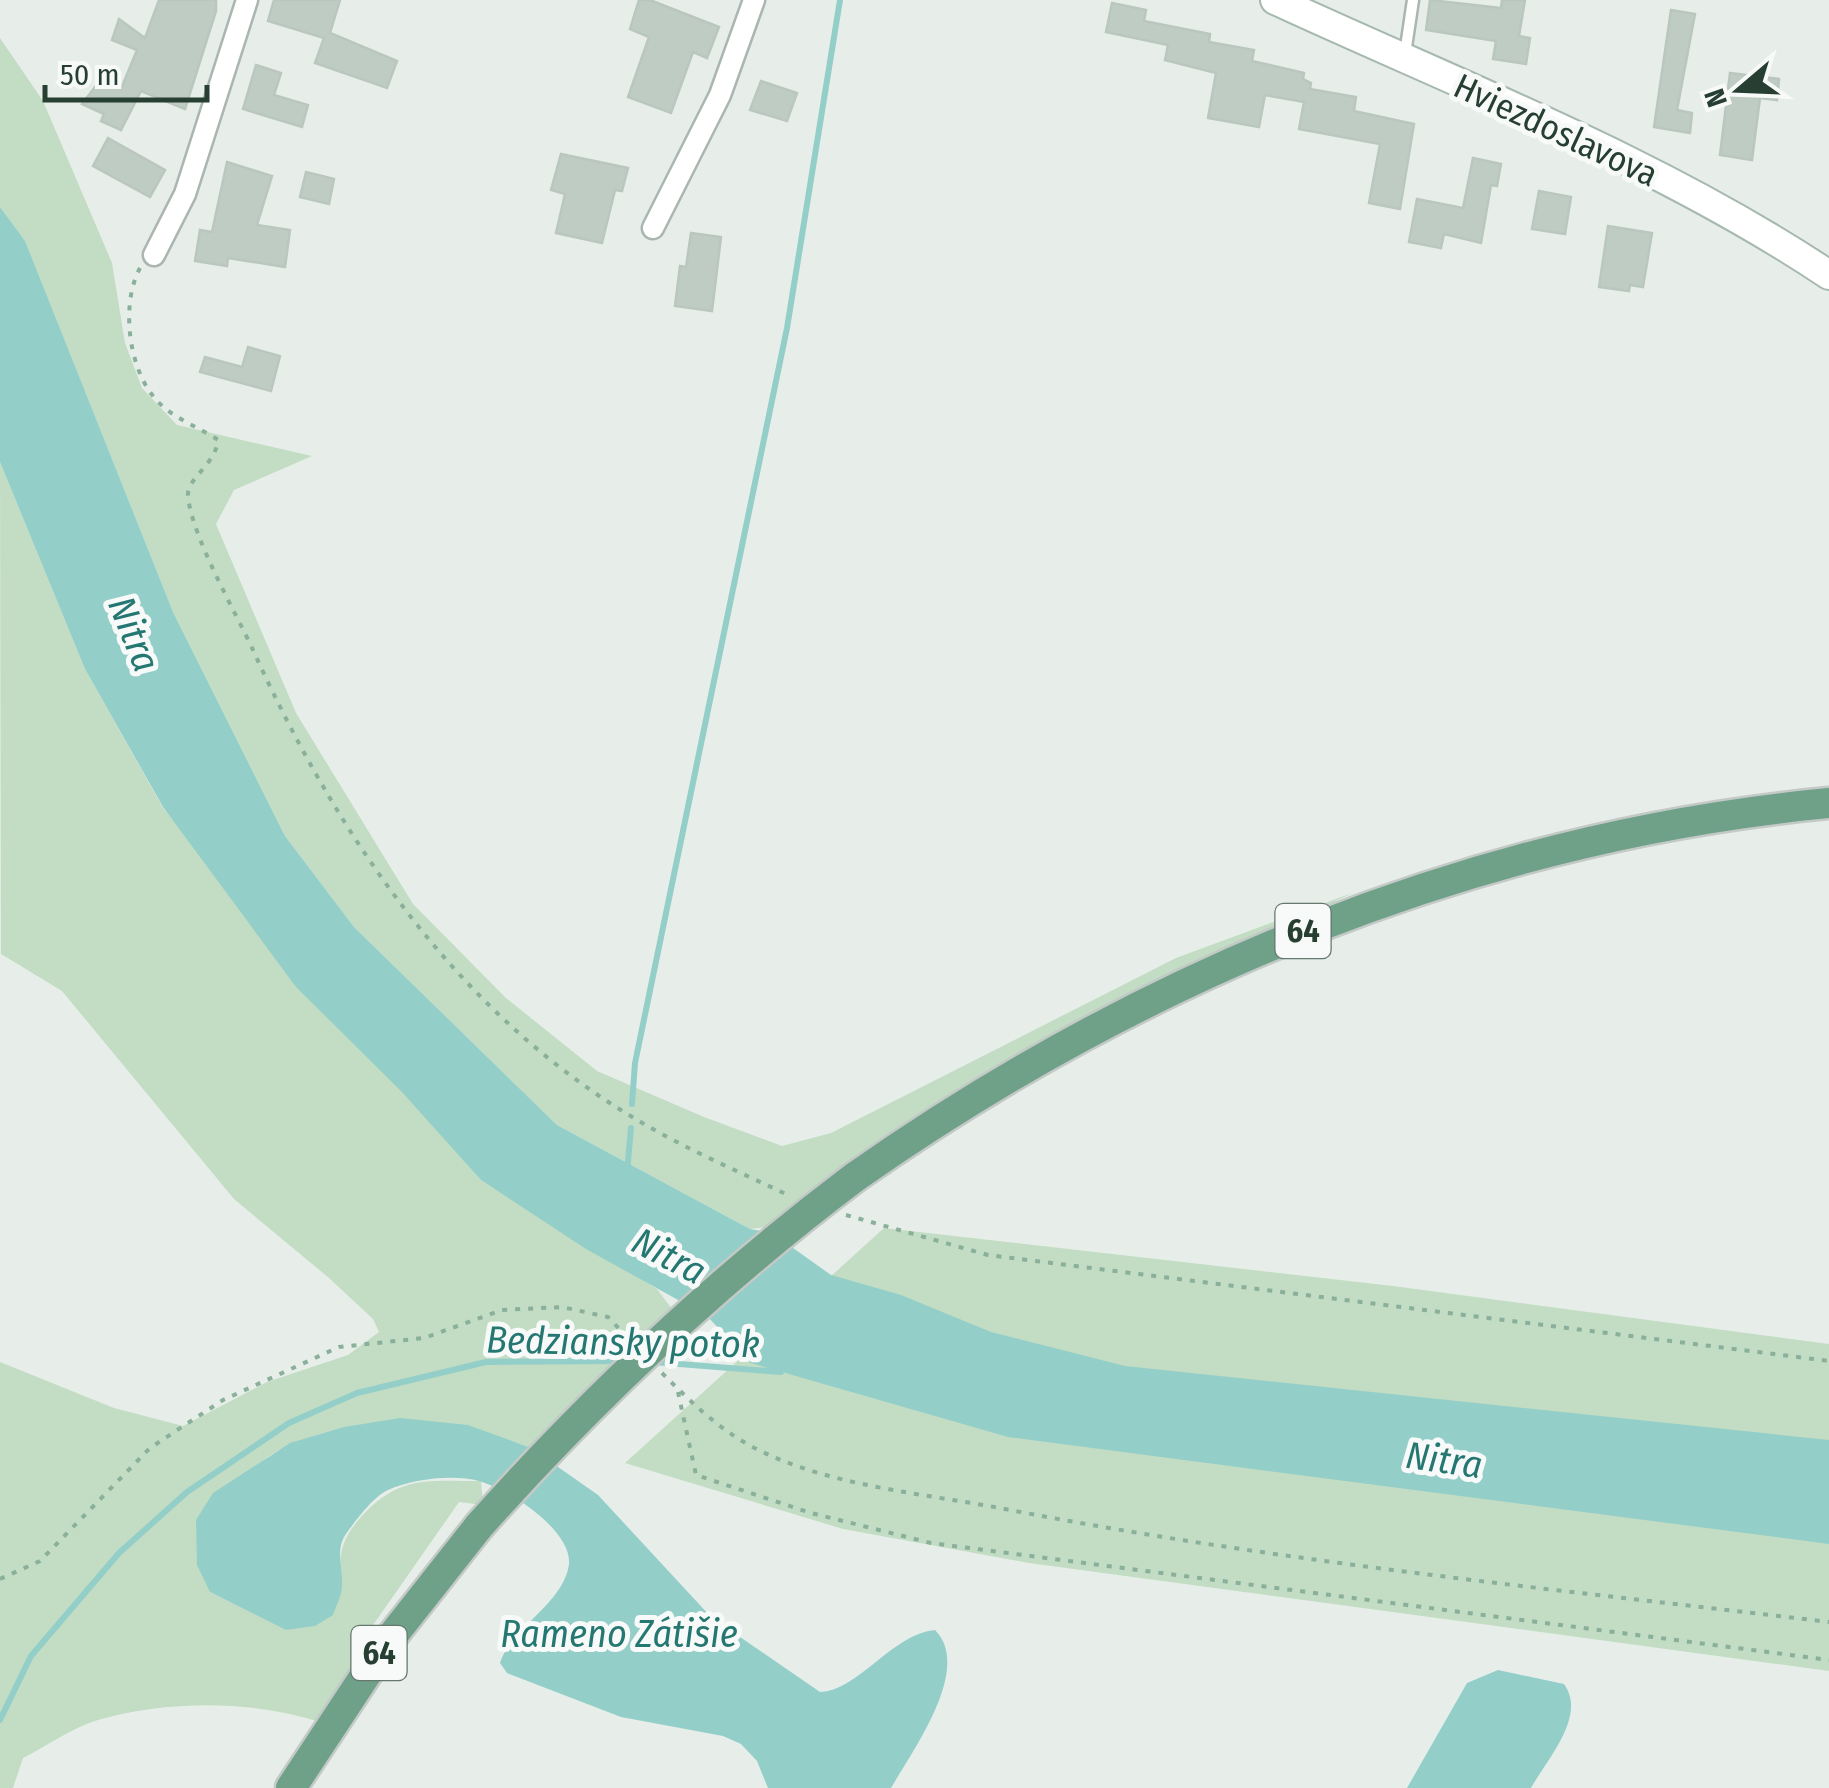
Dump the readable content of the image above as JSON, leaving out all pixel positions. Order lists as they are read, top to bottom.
{
  "streets": {
    "main road": ["64"],
    "street": ["Hviezdoslavova"]
  },
  "water": ["Nitra", "Bedziansky potok", "Rameno Zátišie"],
  "scale_bar": "50 m",
  "north": "left"
}
